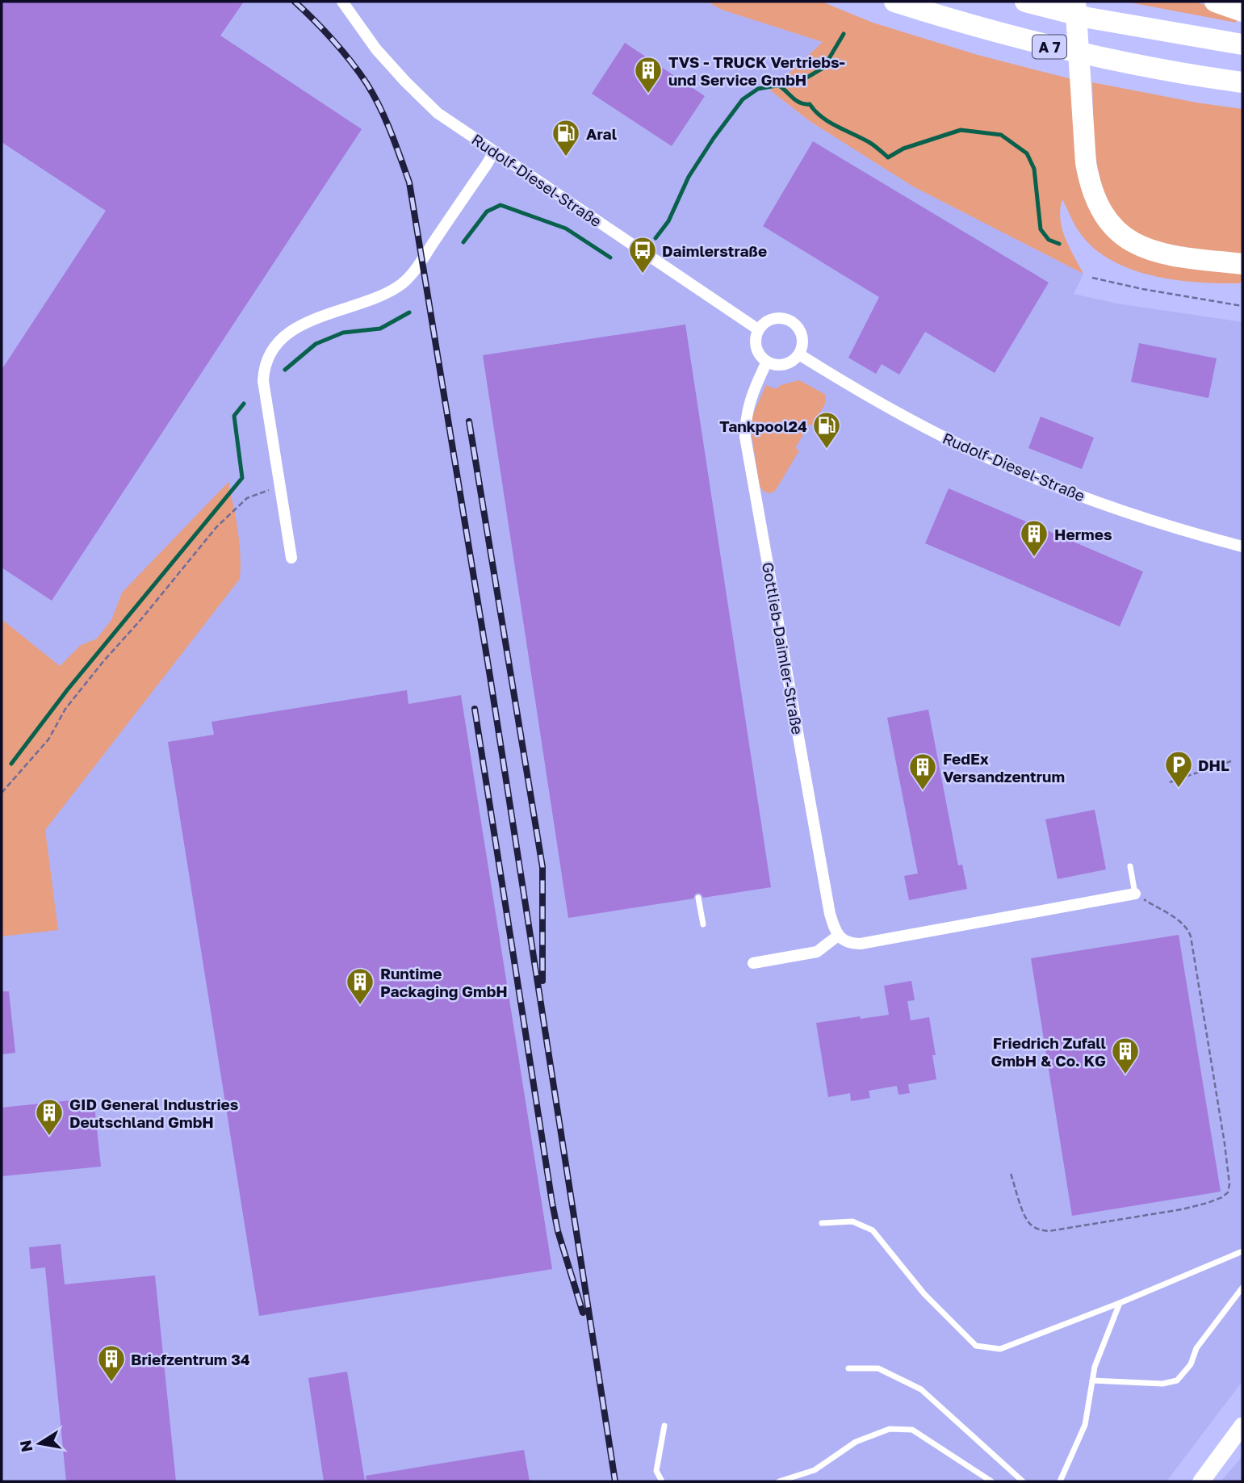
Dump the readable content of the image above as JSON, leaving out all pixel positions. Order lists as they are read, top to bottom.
{
  "streets": {
    "highway": ["A 7"],
    "street": ["Rudolf-Diesel-Straße", "Gottlieb-Daimler-Straße"]
  },
  "crossings": [
    ["Rudolf-Diesel-Straße", "Gottlieb-Daimler-Straße"]
  ],
  "places": {
    "building": [
      "TVS - TRUCK Vertriebs- und Service GmbH",
      "Hermes",
      "FedEx Versandzentrum",
      "Runtime Packaging GmbH",
      "Friedrich Zufall GmbH & Co. KG",
      "GID General Industries Deutschland GmbH",
      "Briefzentrum 34"
    ],
    "fuel station": ["Aral", "Tankpool24"],
    "bus stop": ["Daimlerstraße"],
    "parking": ["DHL"]
  },
  "north": "left"
}
